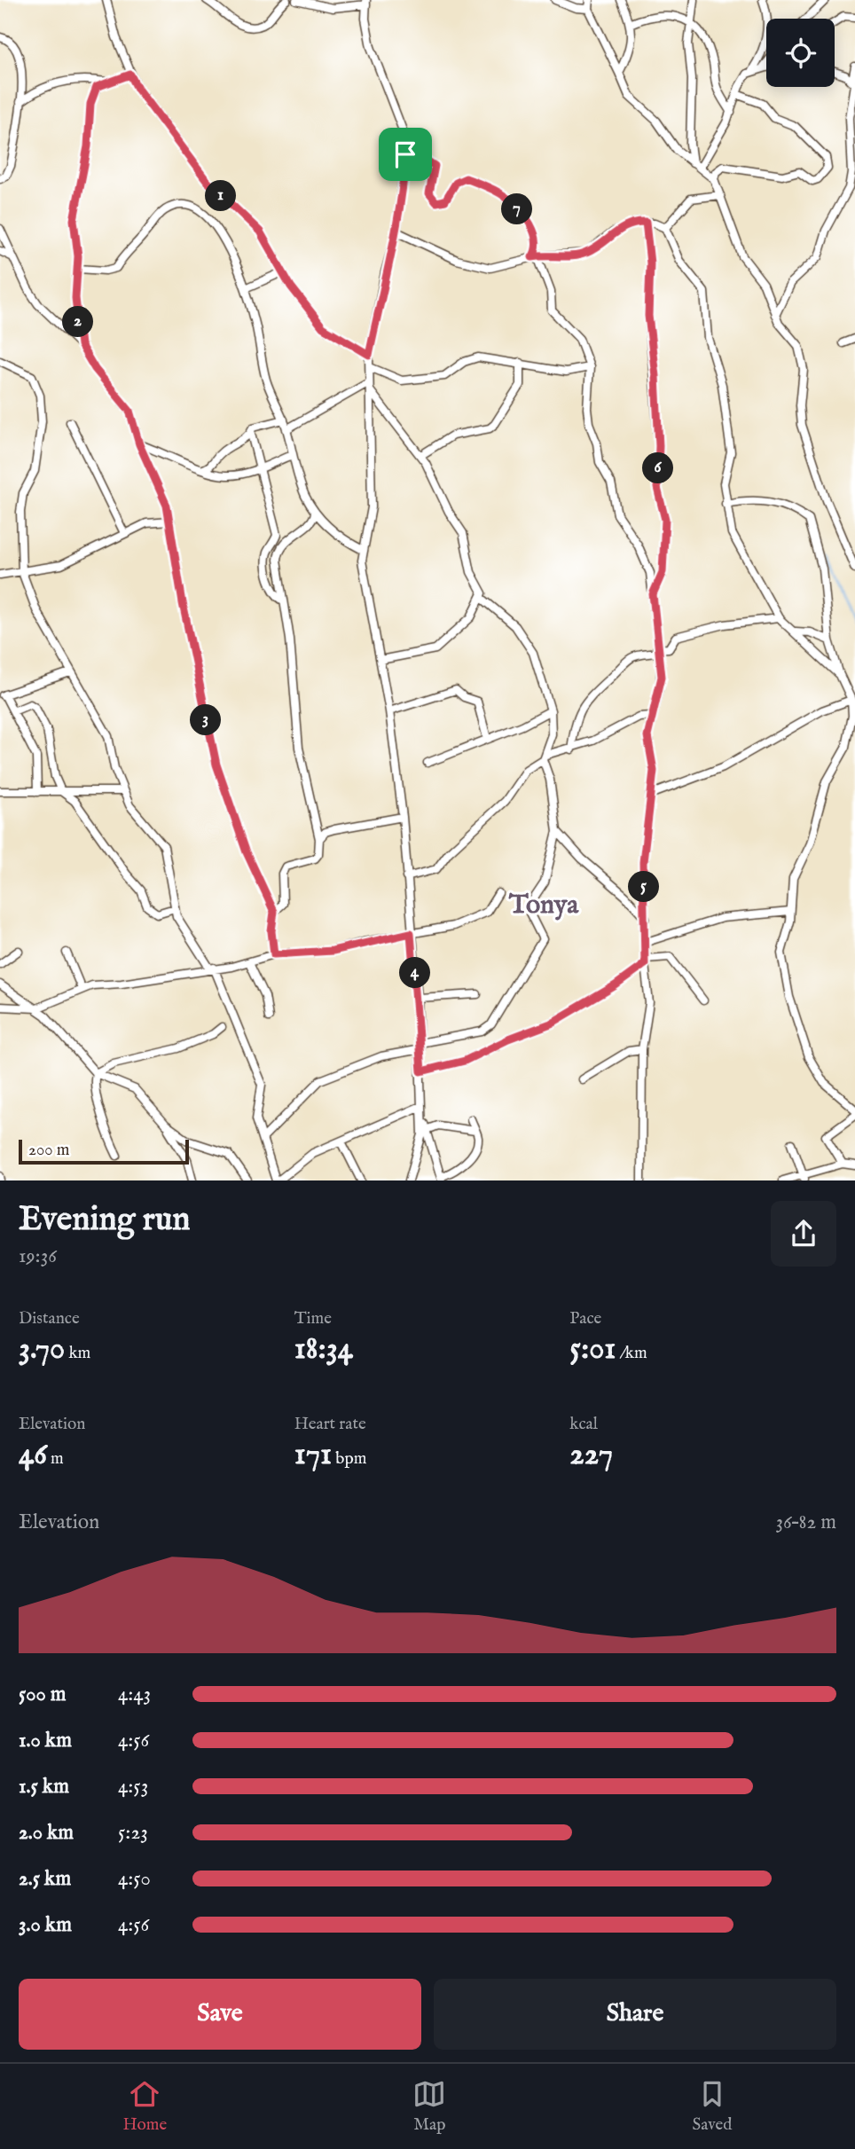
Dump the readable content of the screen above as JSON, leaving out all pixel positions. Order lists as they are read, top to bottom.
{
  "districts": ["Tonya"],
  "scale_bar": "200 m",
  "page": {
    "pins": [
      "1",
      "7",
      "2",
      "6",
      "3",
      "5",
      "4"
    ],
    "scale": "200 m",
    "heading": ["Evening run", "19:36"],
    "stats": [
      ["Distance", "3.70 km"],
      ["Time", "18:34"],
      ["Pace", "5:01 /km"],
      ["Elevation", "46 m"],
      ["Heart rate", "171 bpm"],
      ["kcal", "227"]
    ],
    "chart": ["Elevation", "36–82 m"],
    "list": [
      {
        "name": "500 m",
        "note": "4:43"
      },
      {
        "name": "1.0 km",
        "note": "4:56"
      },
      {
        "name": "1.5 km",
        "note": "4:53"
      },
      {
        "name": "2.0 km",
        "note": "5:23"
      },
      {
        "name": "2.5 km",
        "note": "4:50"
      },
      {
        "name": "3.0 km",
        "note": "4:56"
      }
    ],
    "buttons": ["Save", "Share"],
    "tabs": ["Home", "Map", "Saved"]
  }
}
